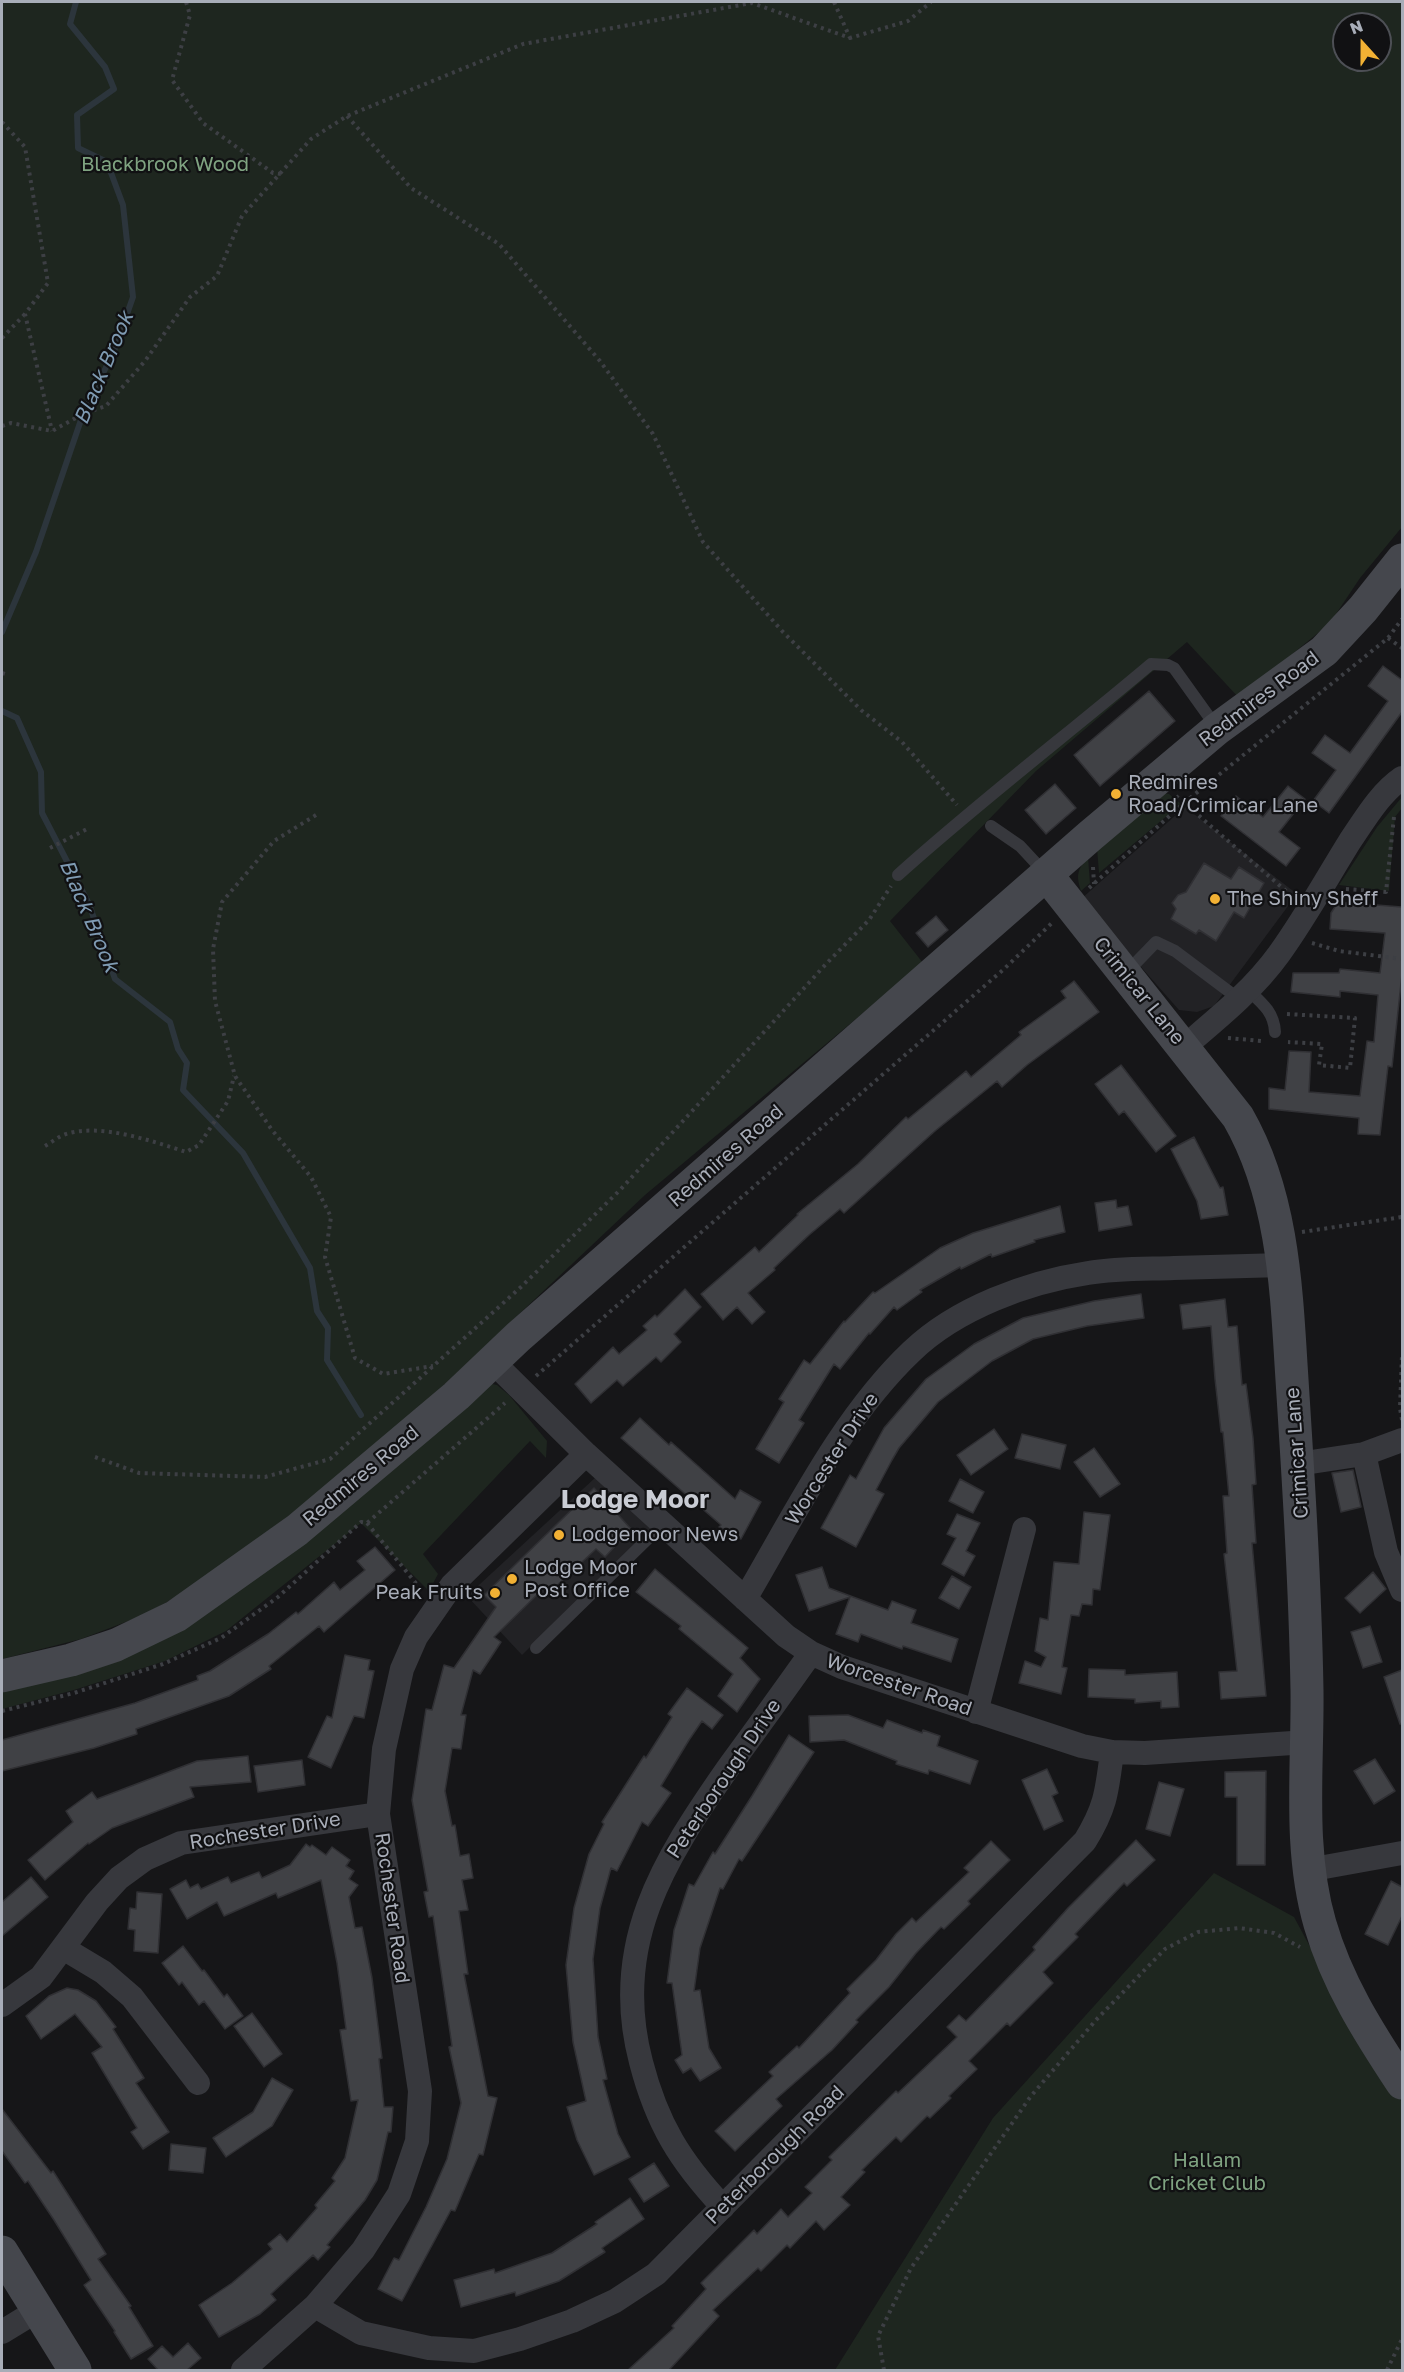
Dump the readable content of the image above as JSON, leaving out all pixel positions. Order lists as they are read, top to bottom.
{
  "streets": {
    "street": [
      "Redmires Road",
      "Crimicar Lane",
      "Worcester Drive",
      "Worcester Road",
      "Peterborough Drive",
      "Rochester Drive",
      "Rochester Road",
      "Peterborough Road"
    ]
  },
  "crossings": [
    ["Redmires Road", "Crimicar Lane"],
    ["Redmires Road", "Worcester Road"],
    ["Crimicar Lane", "Worcester Drive"],
    ["Crimicar Lane", "Worcester Road"],
    ["Worcester Drive", "Worcester Road"],
    ["Worcester Road", "Peterborough Drive"],
    ["Worcester Road", "Rochester Road"],
    ["Worcester Road", "Peterborough Road"],
    ["Peterborough Drive", "Peterborough Road"],
    ["Rochester Drive", "Rochester Road"],
    ["Rochester Road", "Peterborough Road"]
  ],
  "districts": ["Lodge Moor"],
  "water": ["Black Brook"],
  "parks": ["Blackbrook Wood", "Hallam Cricket Club"],
  "places": [
    "Redmires Road/Crimicar Lane",
    "The Shiny Sheff",
    "Lodgemoor News",
    "Lodge Moor Post Office",
    "Peak Fruits"
  ],
  "north": "top"
}
